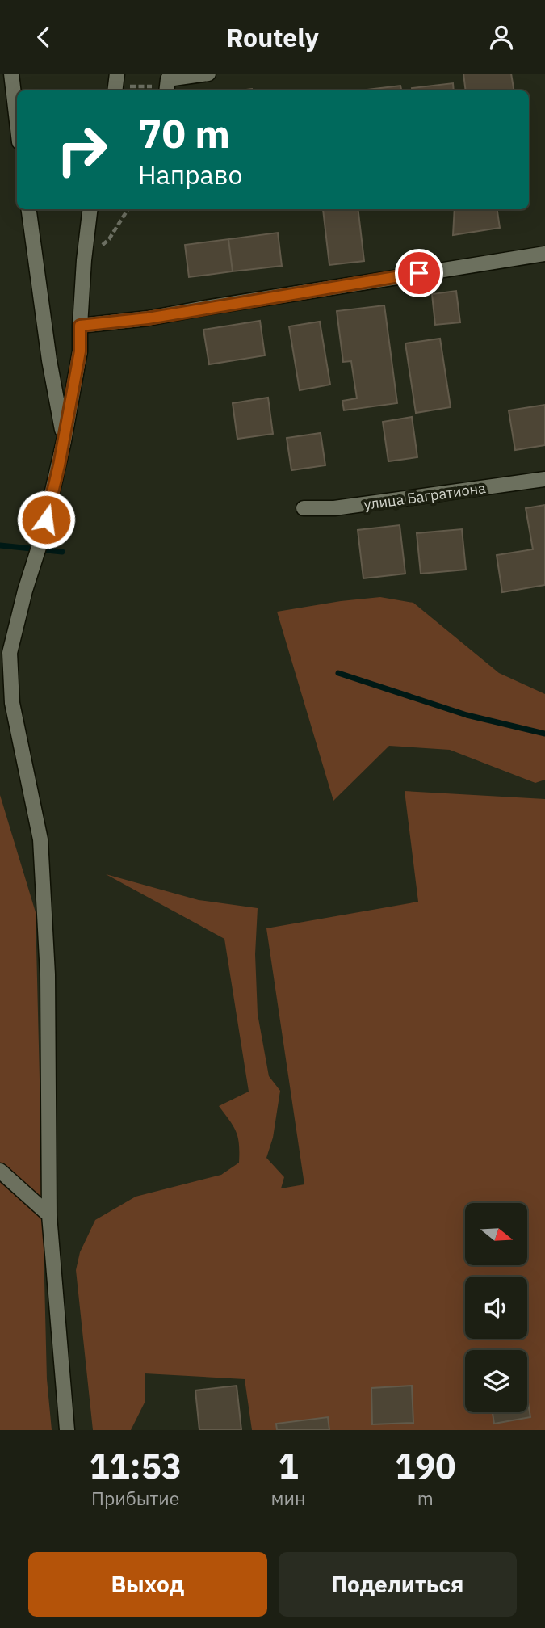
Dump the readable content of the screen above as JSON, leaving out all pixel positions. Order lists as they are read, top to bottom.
{
  "streets": {
    "street": ["улица Багратиона"]
  },
  "north": "right",
  "page": {
    "header": "Routely",
    "turn": ["70 m", "Направо"],
    "eta": [
      "11:53",
      "Прибытие",
      "1",
      "мин",
      "190",
      "m"
    ],
    "buttons": ["Выход", "Поделиться"]
  }
}
